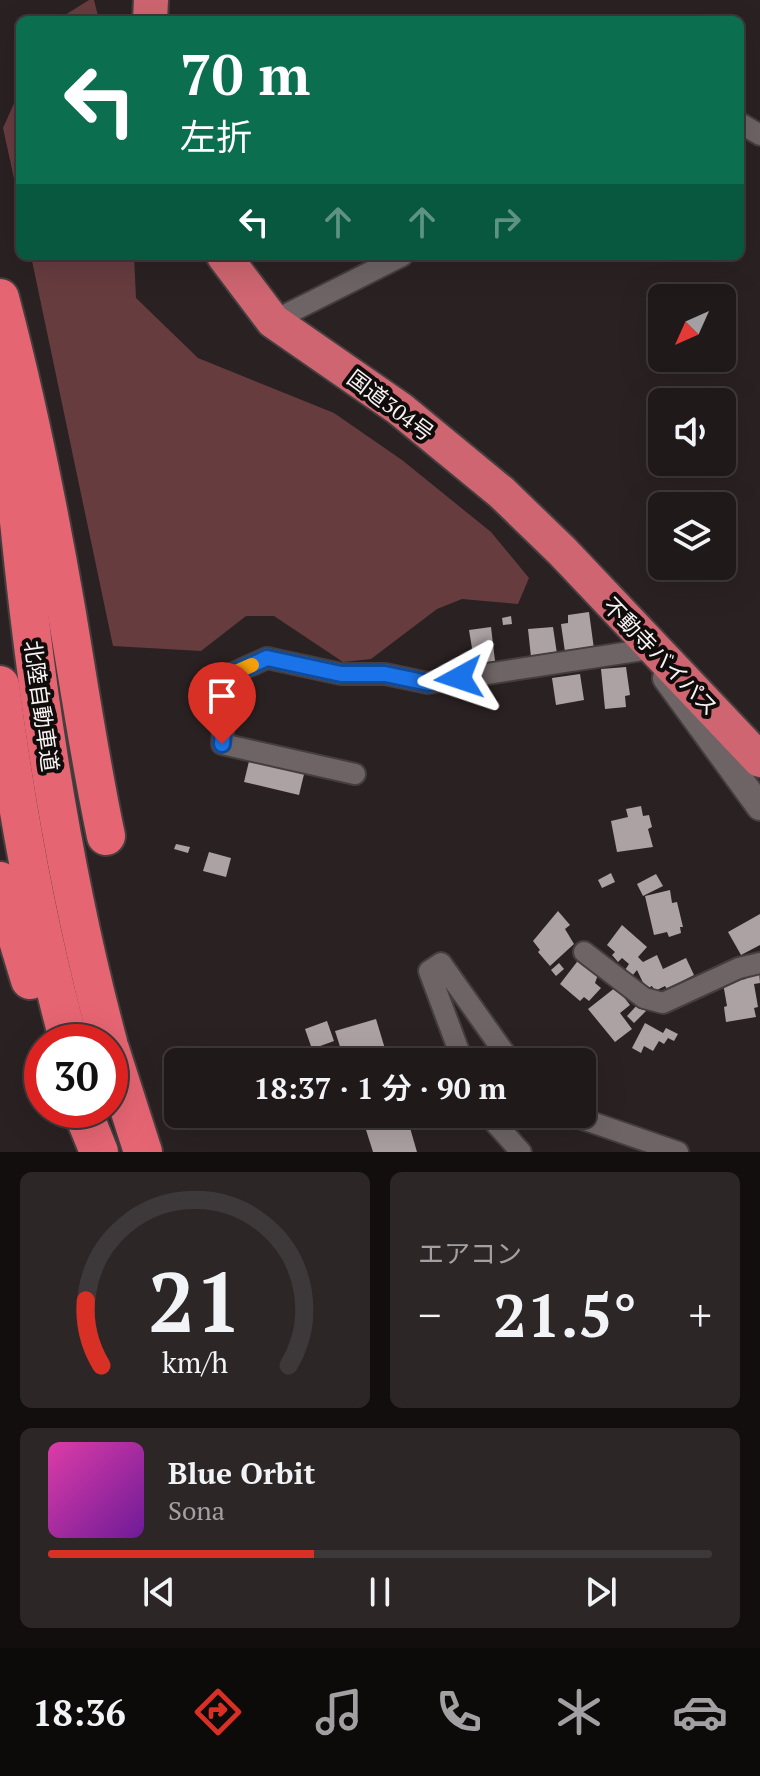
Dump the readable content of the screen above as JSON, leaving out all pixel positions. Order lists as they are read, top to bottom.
{
  "streets": {
    "highway": ["国道304号", "不動寺バイパス", "北陸自動車道"]
  },
  "crossings": [
    ["国道304号", "不動寺バイパス"]
  ],
  "north": "bottom left",
  "page": {
    "turn": ["70 m", "左折"],
    "limit": "30",
    "trip": "18:37 · 1 分 · 90 m",
    "tile": "エアコン",
    "heat": ["−", "21.5°", "+"],
    "song": ["Blue Orbit", "Sona"],
    "tabs": "18:36",
    "gauge": ["21", "km/h"]
  }
}
